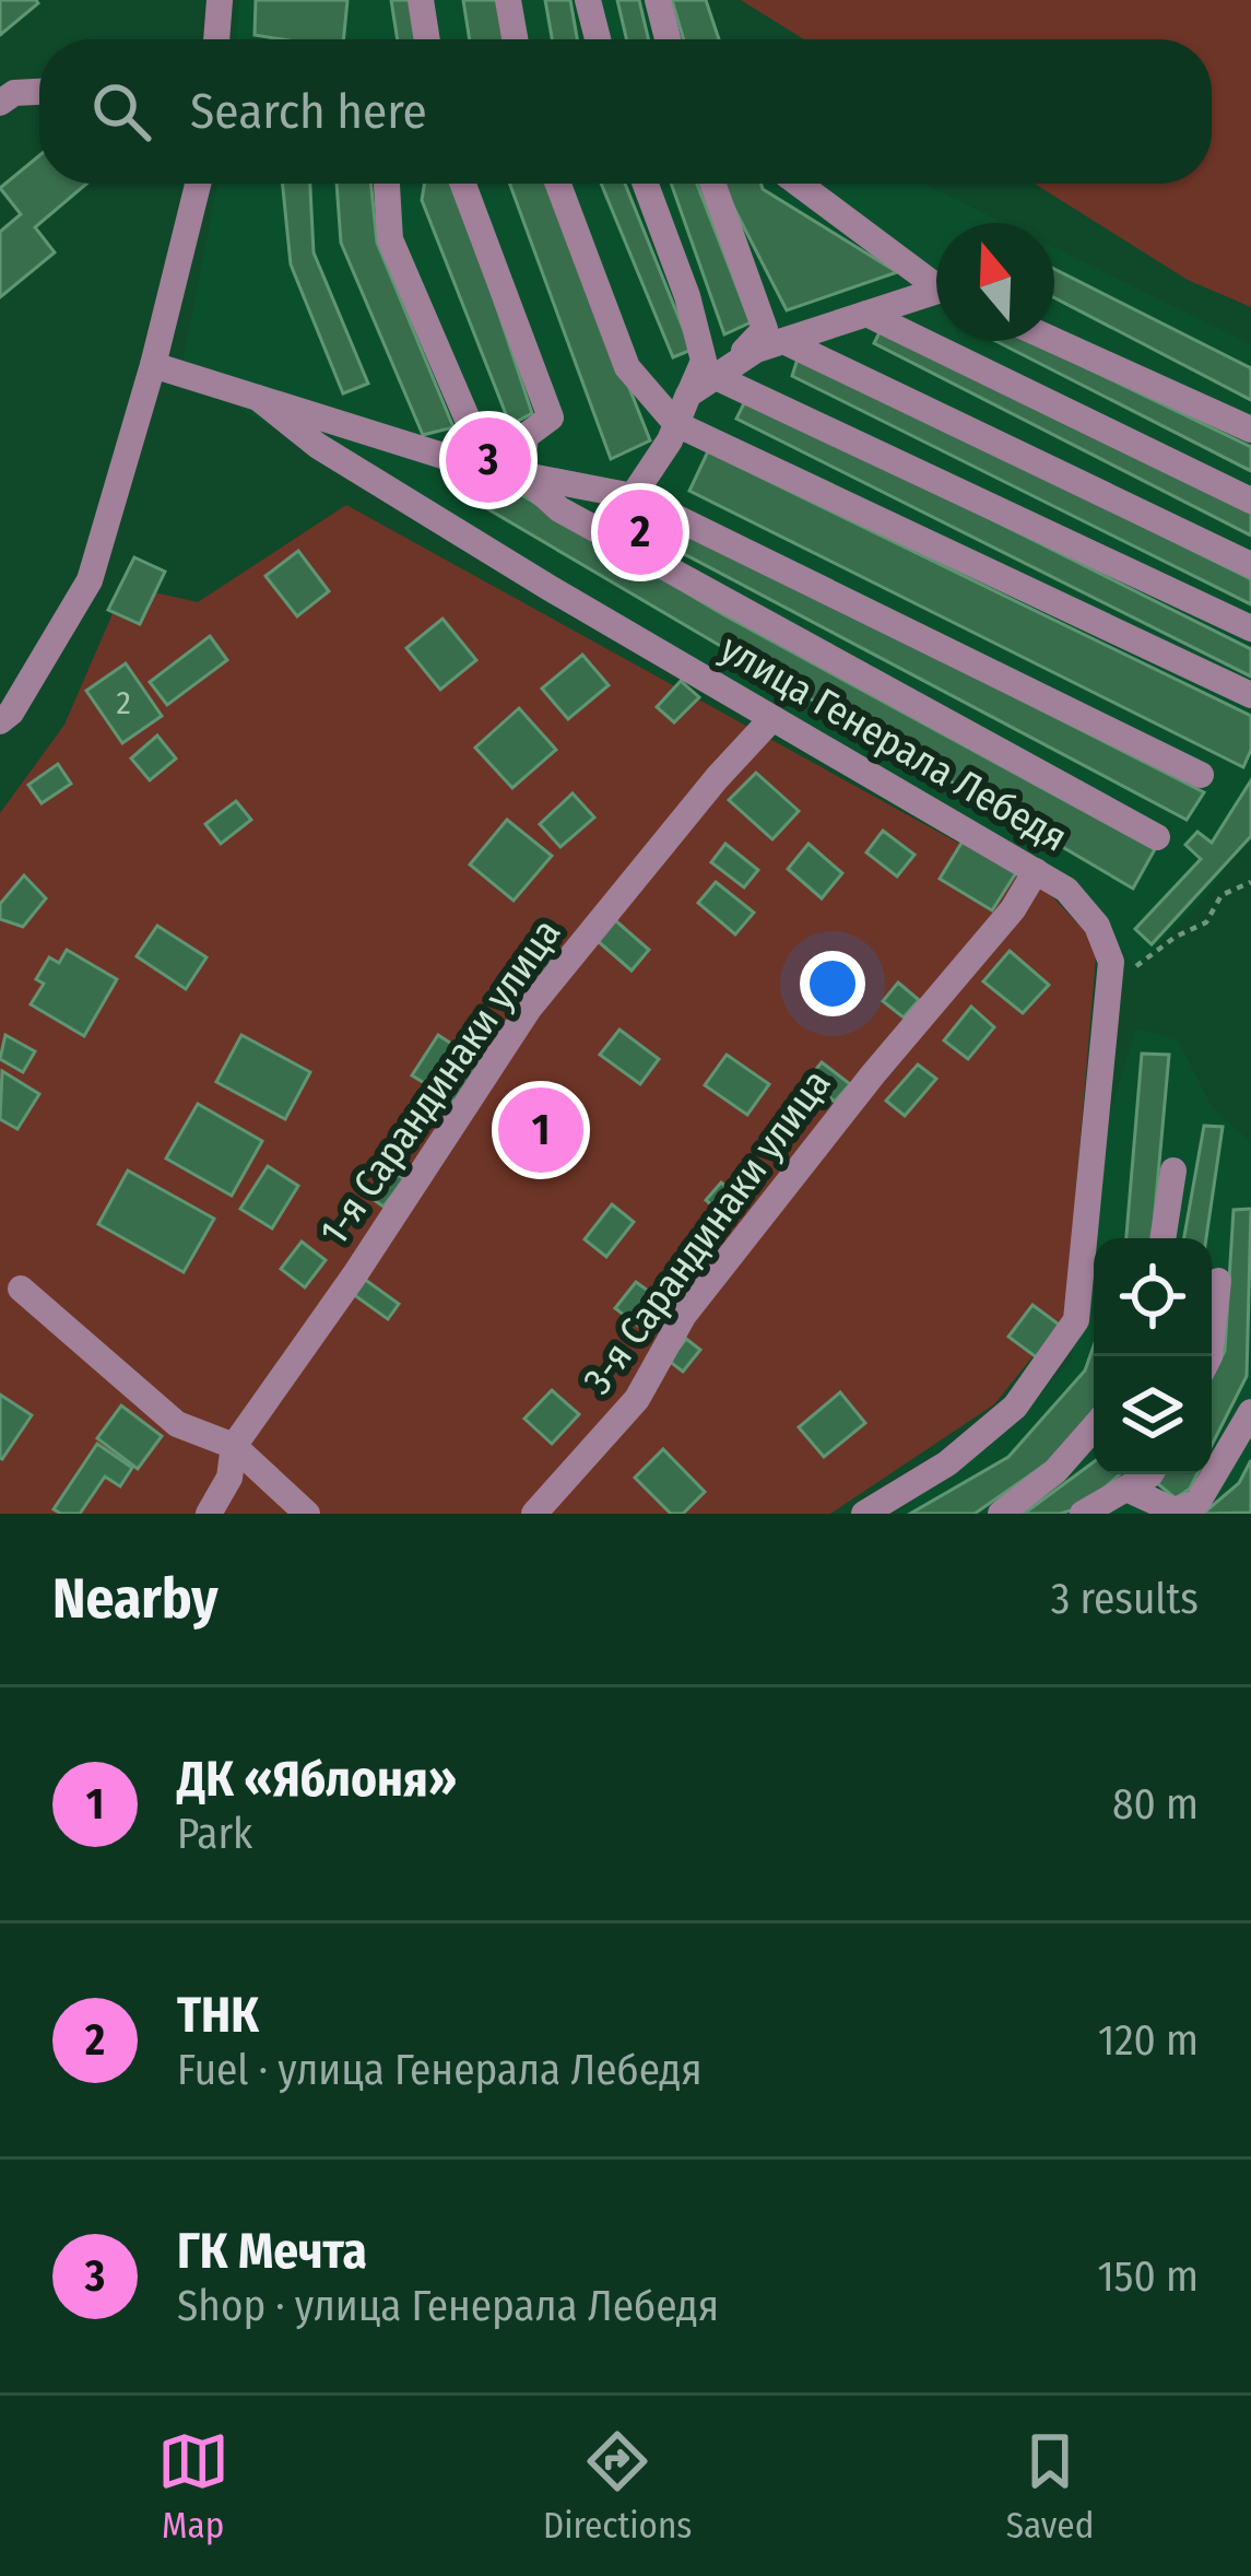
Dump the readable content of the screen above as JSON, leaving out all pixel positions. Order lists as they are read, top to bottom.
{
  "streets": {
    "street": ["улица Генерала Лебедя", "1-я Сарандинаки улица", "3-я Сарандинаки улица"]
  },
  "crossings": [
    ["улица Генерала Лебедя", "1-я Сарандинаки улица"],
    ["улица Генерала Лебедя", "3-я Сарандинаки улица"]
  ],
  "house_numbers": ["2"],
  "north": "top",
  "page": {
    "search": "Search here",
    "pins": ["3", "2", "1"],
    "heading": ["Nearby", "3 results"],
    "list": [
      {
        "mark": "1",
        "name": "ДК «Яблоня»",
        "note": "Park",
        "value": "80 m"
      },
      {
        "mark": "2",
        "name": "ТНК",
        "note": "Fuel · улица Генерала Лебедя",
        "value": "120 m"
      },
      {
        "mark": "3",
        "name": "ГК Мечта",
        "note": "Shop · улица Генерала Лебедя",
        "value": "150 m"
      }
    ],
    "nav": ["Map", "Directions", "Saved"]
  }
}
